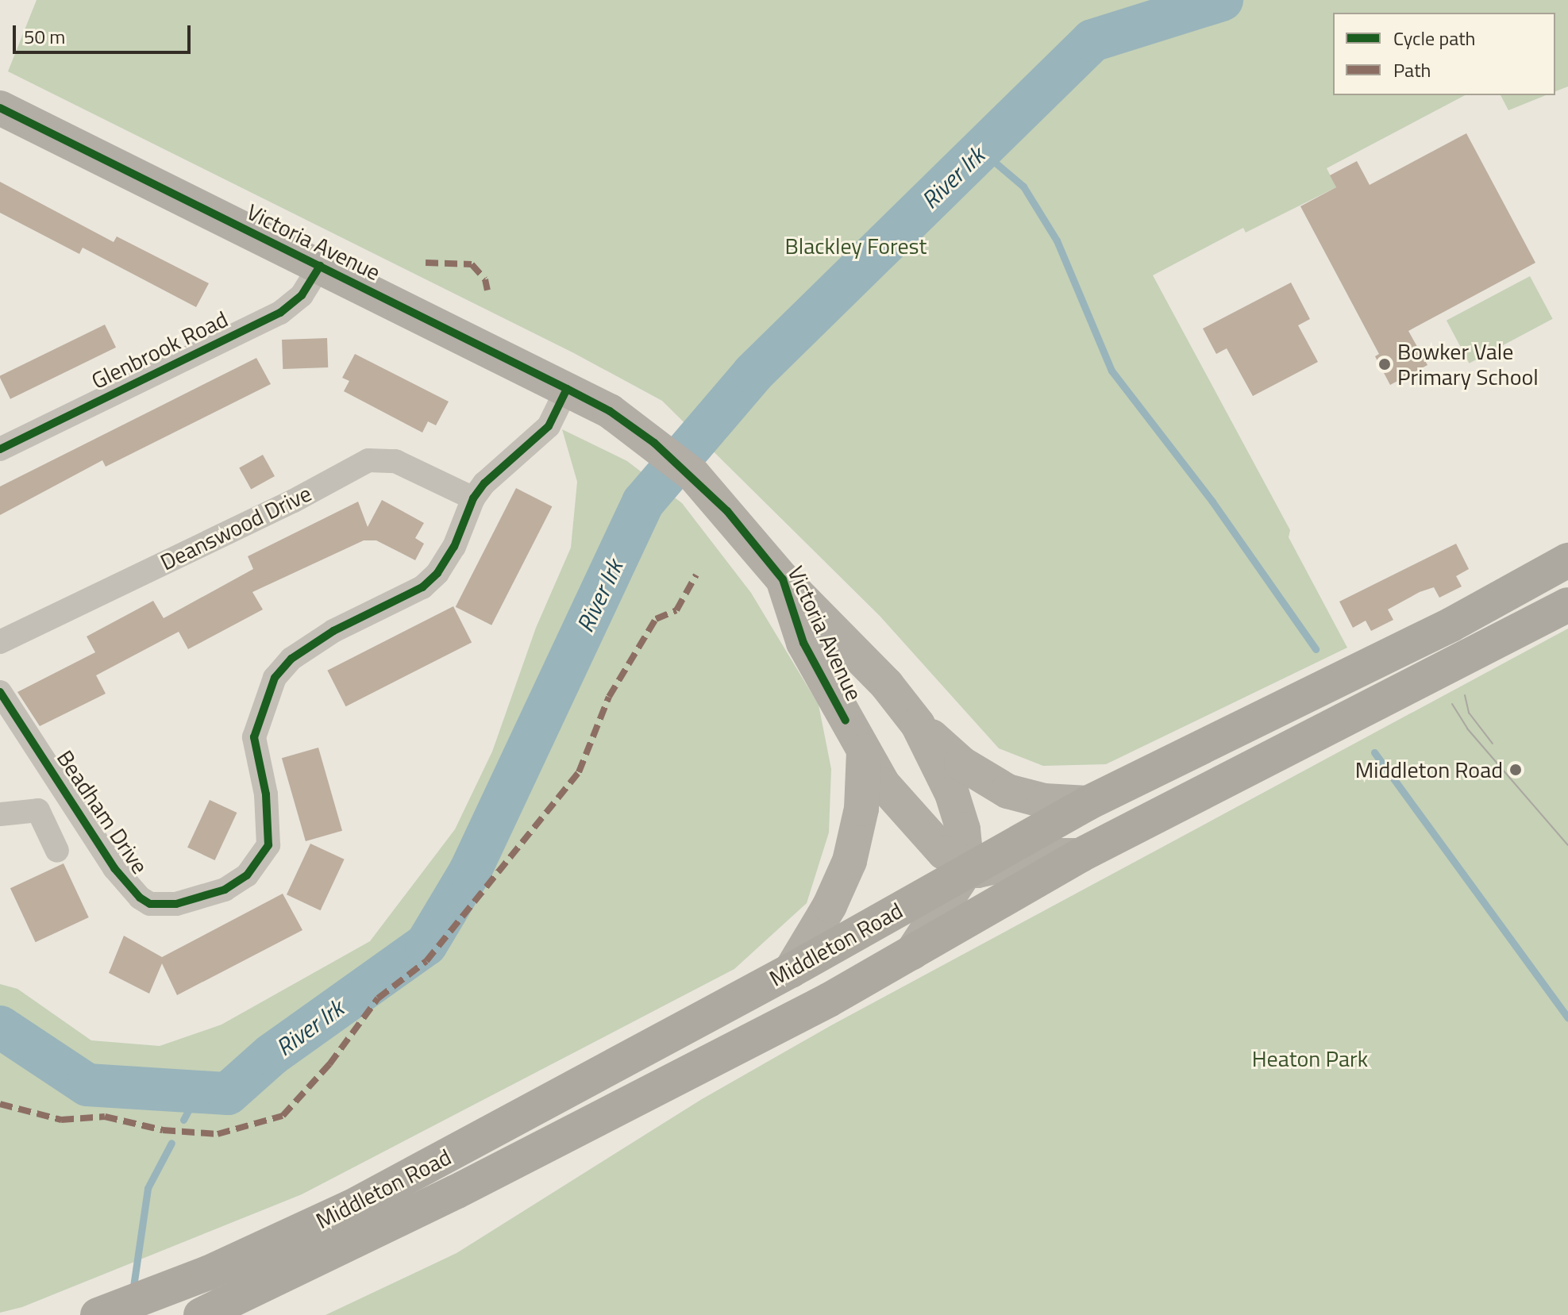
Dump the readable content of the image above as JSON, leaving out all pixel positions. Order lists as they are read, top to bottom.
{
  "streets": {
    "highway": ["Middleton Road"],
    "main road": ["Victoria Avenue"],
    "street": ["Glenbrook Road", "Deanswood Drive", "Beadham Drive"]
  },
  "crossings": [
    ["Victoria Avenue", "Glenbrook Road"],
    ["Victoria Avenue", "Beadham Drive"],
    ["Victoria Avenue", "Middleton Road"],
    ["Deanswood Drive", "Beadham Drive"]
  ],
  "water": ["River Irk"],
  "parks": ["Blackley Forest", "Heaton Park"],
  "places": ["Bowker Vale Primary School", "Middleton Road"],
  "legend": ["Cycle path", "Path"],
  "scale_bar": "50 m"
}
